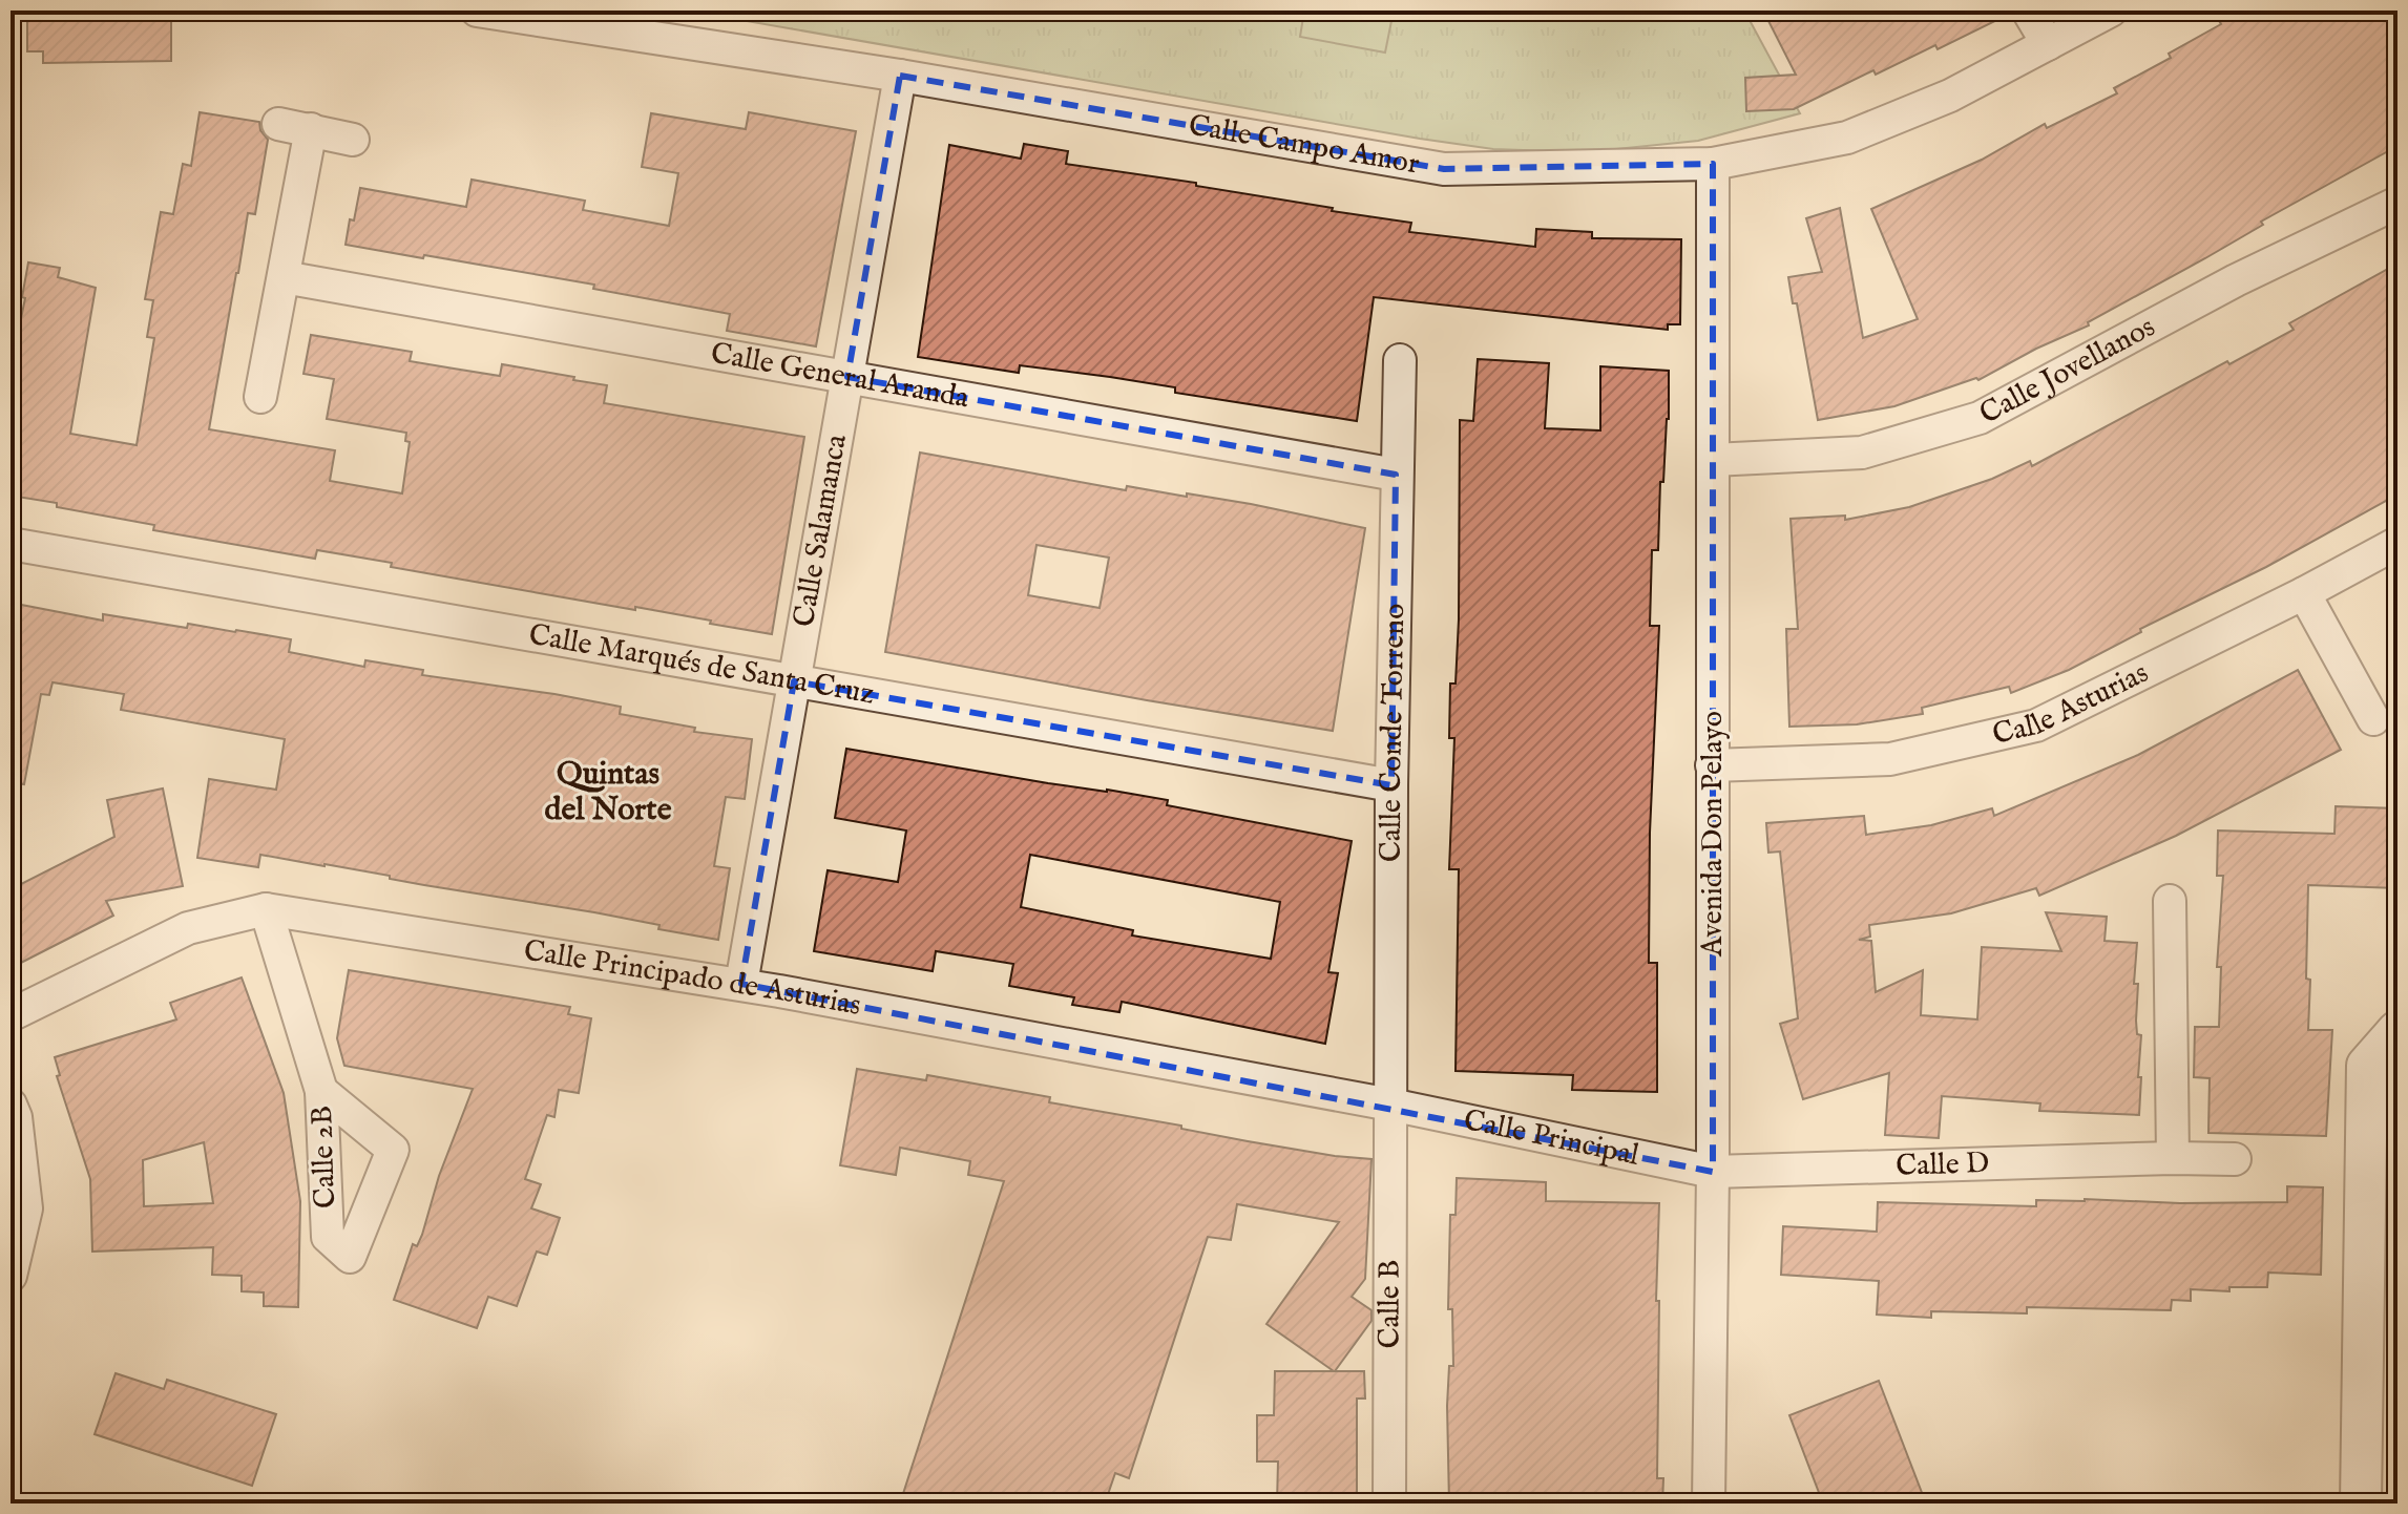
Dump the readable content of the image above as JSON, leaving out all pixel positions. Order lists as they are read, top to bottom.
{
  "streets": {
    "street": [
      "Calle Campo Amor",
      "Calle Jovellanos",
      "Calle General Aranda",
      "Calle Salamanca",
      "Calle Marqués de Santa Cruz",
      "Calle Asturias",
      "Calle Conde Torreno",
      "Avenida Don Pelayo",
      "Calle Principado de Asturias",
      "Calle Principal",
      "Calle 2B",
      "Calle D",
      "Calle B"
    ]
  },
  "crossings": [
    ["Calle Campo Amor", "Calle Salamanca"],
    ["Calle Campo Amor", "Avenida Don Pelayo"],
    ["Calle Jovellanos", "Avenida Don Pelayo"],
    ["Calle General Aranda", "Calle Salamanca"],
    ["Calle General Aranda", "Calle Conde Torreno"],
    ["Calle Salamanca", "Calle Marqués de Santa Cruz"],
    ["Calle Salamanca", "Calle Principado de Asturias"],
    ["Calle Marqués de Santa Cruz", "Calle Conde Torreno"],
    ["Calle Asturias", "Avenida Don Pelayo"],
    ["Calle Conde Torreno", "Calle Principado de Asturias"],
    ["Calle Conde Torreno", "Calle Principal"],
    ["Calle Conde Torreno", "Calle B"],
    ["Avenida Don Pelayo", "Calle Principal"],
    ["Avenida Don Pelayo", "Calle D"],
    ["Calle Principado de Asturias", "Calle Principal"],
    ["Calle Principado de Asturias", "Calle 2B"],
    ["Calle Principado de Asturias", "Calle B"],
    ["Calle Principal", "Calle D"],
    ["Calle Principal", "Calle B"]
  ],
  "districts": ["Quintas del Norte"]
}
